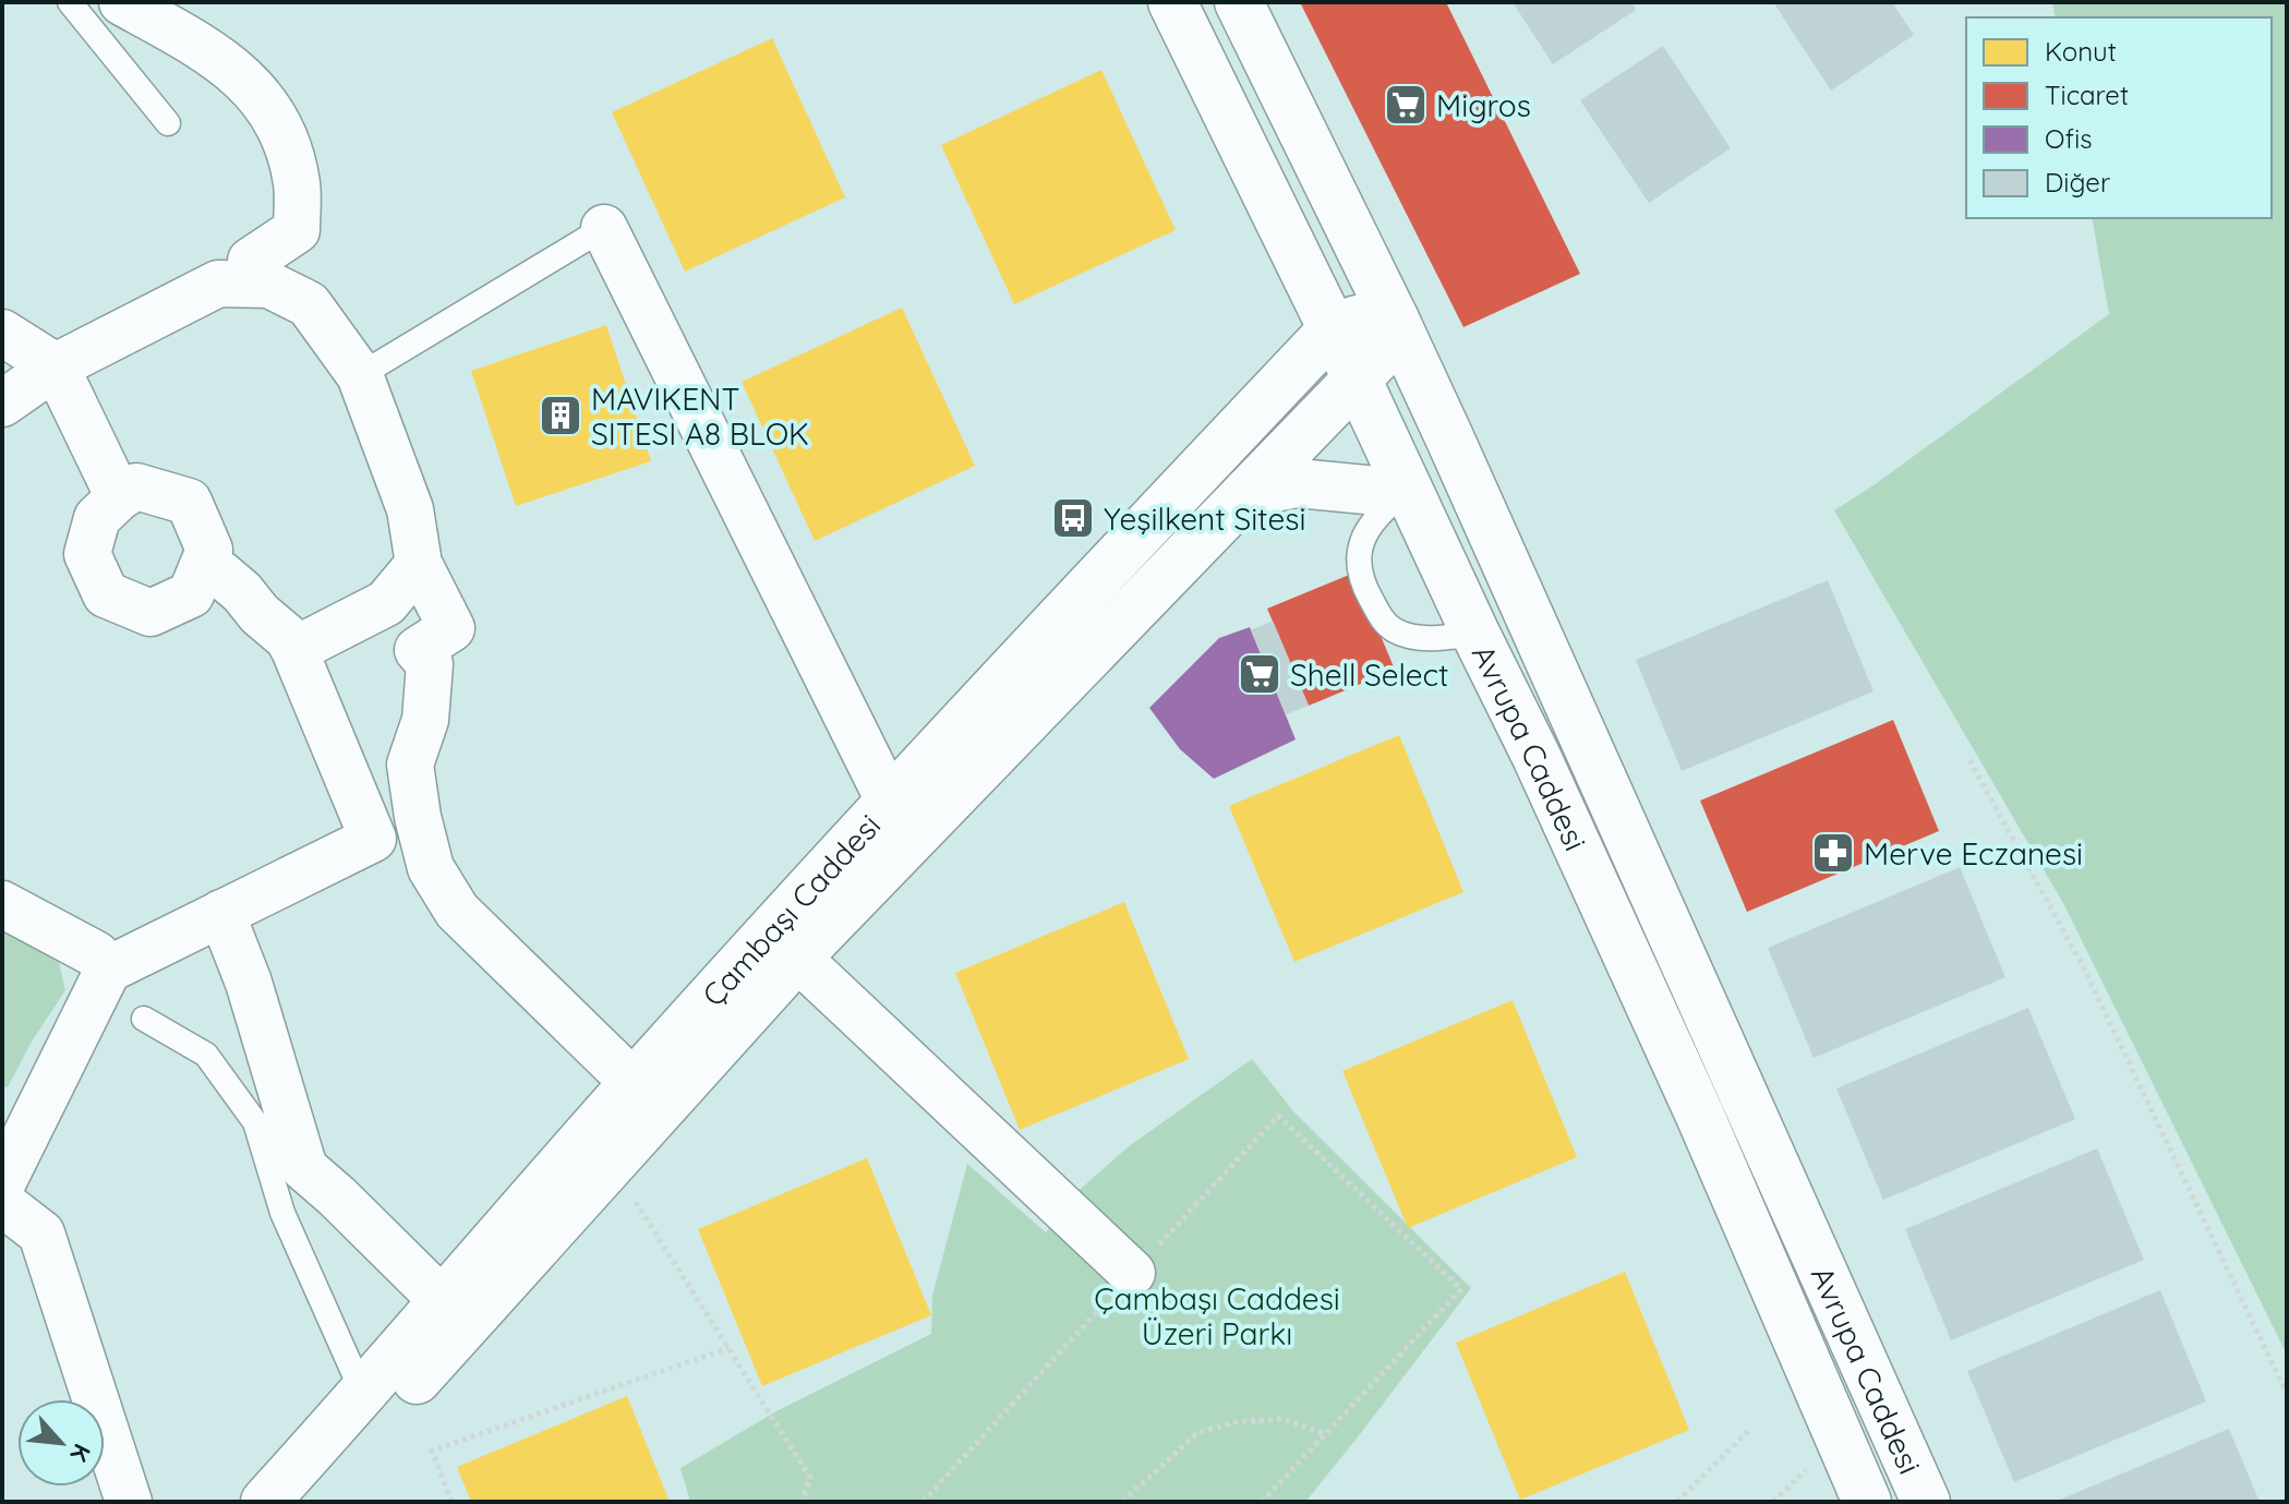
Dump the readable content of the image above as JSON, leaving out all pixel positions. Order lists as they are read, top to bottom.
{
  "streets": {
    "main road": ["Avrupa Caddesi", "Çambaşı Caddesi"]
  },
  "crossings": [
    ["Avrupa Caddesi", "Çambaşı Caddesi"]
  ],
  "parks": ["Çambaşı Caddesi Üzeri Parkı"],
  "places": {
    "supermarket": ["Migros", "Shell Select"],
    "building": ["MAVIKENT SITESI A8 BLOK"],
    "bus stop": ["Yeşilkent Sitesi"],
    "pharmacy": ["Merve Eczanesi"]
  },
  "legend": [
    "Konut",
    "Ticaret",
    "Ofis",
    "Diğer"
  ],
  "north": "bottom right"
}
